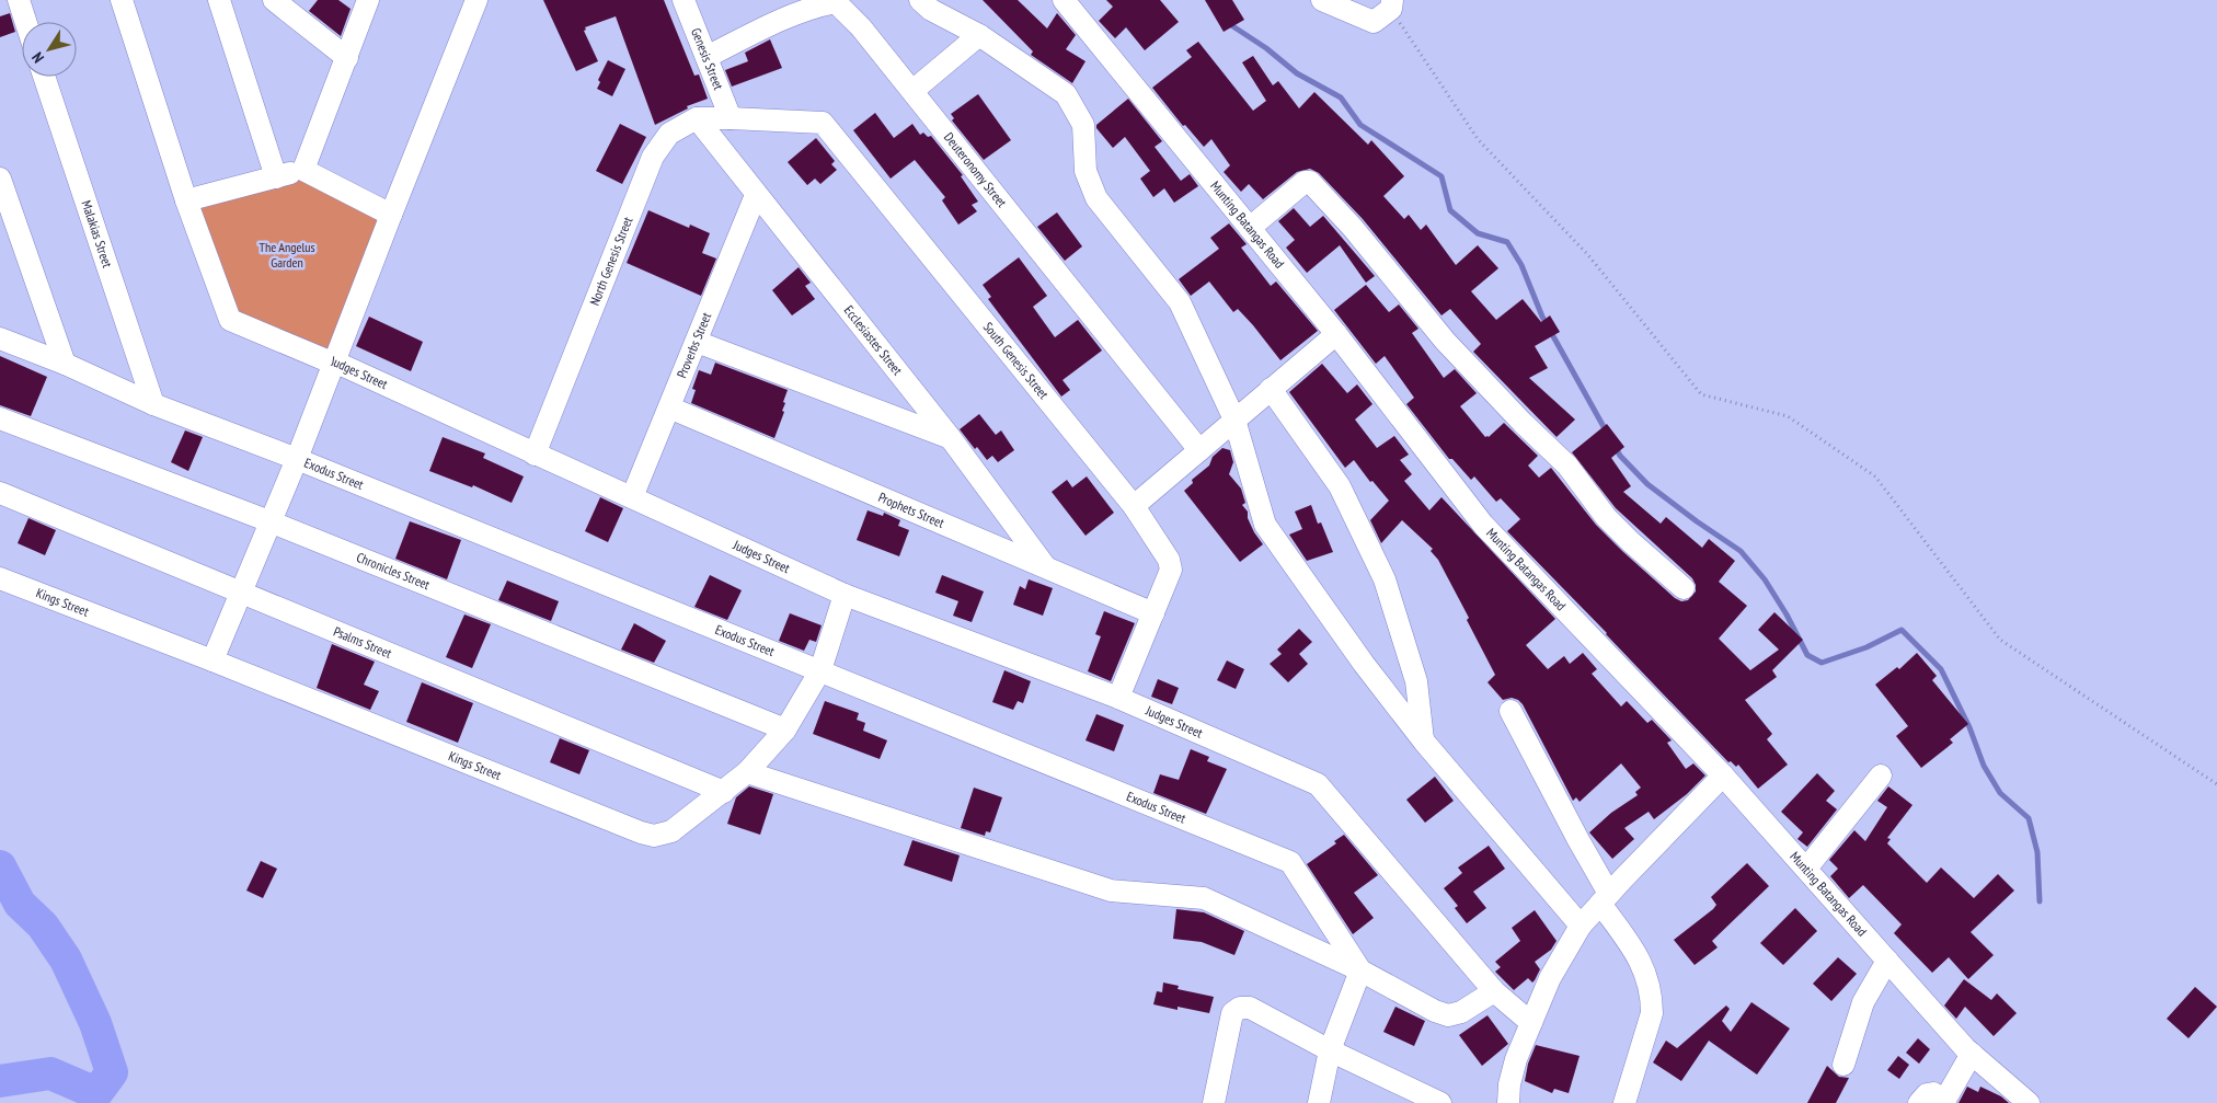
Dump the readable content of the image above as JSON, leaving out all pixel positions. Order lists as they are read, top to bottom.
{
  "streets": {
    "street": [
      "Genesis Street",
      "Deuteronomy Street",
      "Munting Batangas Road",
      "Malakias Street",
      "North Genesis Street",
      "Ecclesiastes Street",
      "Proverbs Street",
      "South Genesis Street",
      "Judges Street",
      "Exodus Street",
      "Prophets Street",
      "Chronicles Street",
      "Kings Street",
      "Psalms Street"
    ]
  },
  "crossings": [
    ["Genesis Street", "Deuteronomy Street"],
    ["Genesis Street", "North Genesis Street"],
    ["Genesis Street", "South Genesis Street"],
    ["Malakias Street", "Exodus Street"],
    ["North Genesis Street", "Ecclesiastes Street"],
    ["North Genesis Street", "South Genesis Street"],
    ["North Genesis Street", "Judges Street"],
    ["Ecclesiastes Street", "Proverbs Street"],
    ["Ecclesiastes Street", "Prophets Street"],
    ["Proverbs Street", "Judges Street"],
    ["Proverbs Street", "Prophets Street"],
    ["South Genesis Street", "Judges Street"],
    ["South Genesis Street", "Prophets Street"],
    ["Judges Street", "Kings Street"],
    ["Exodus Street", "Kings Street"],
    ["Chronicles Street", "Kings Street"],
    ["Kings Street", "Psalms Street"]
  ],
  "parks": ["The Angelus Garden"],
  "north": "bottom left"
}
